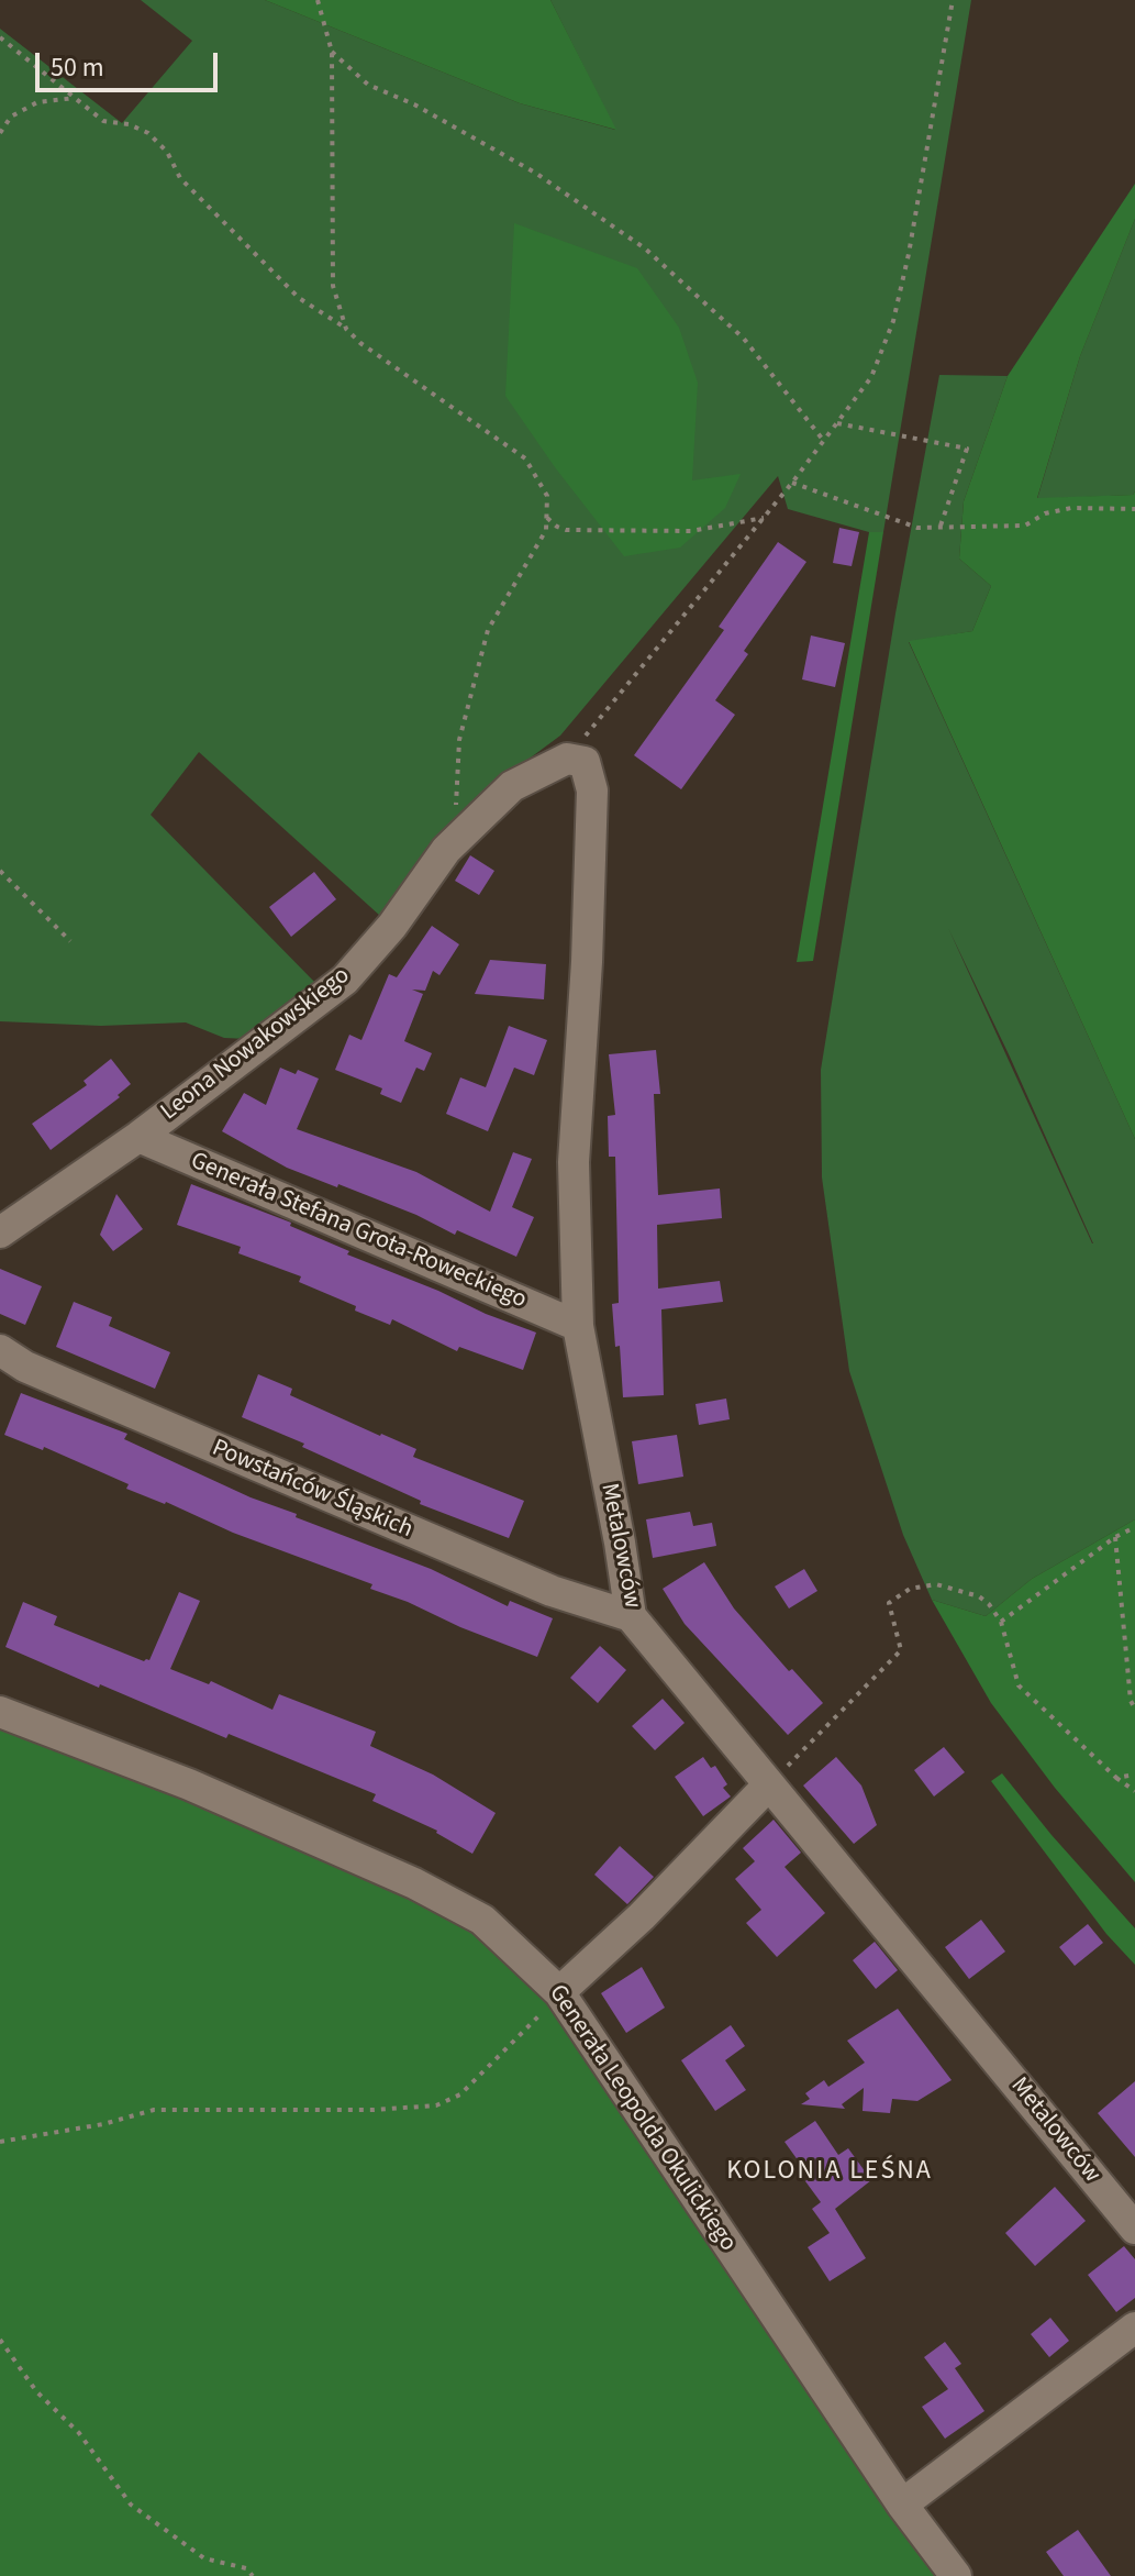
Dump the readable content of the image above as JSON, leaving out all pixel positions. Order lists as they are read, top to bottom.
{
  "streets": {
    "street": [
      "Leona Nowakowskiego",
      "Generała Stefana Grota-Roweckiego",
      "Powstańców Śląskich",
      "Metalowców",
      "Generała Leopolda Okulickiego"
    ]
  },
  "crossings": [
    ["Leona Nowakowskiego", "Generała Stefana Grota-Roweckiego"],
    ["Leona Nowakowskiego", "Metalowców"],
    ["Generała Stefana Grota-Roweckiego", "Metalowców"],
    ["Powstańców Śląskich", "Metalowców"]
  ],
  "districts": ["KOLONIA LEŚNA"],
  "scale_bar": "50 m"
}
